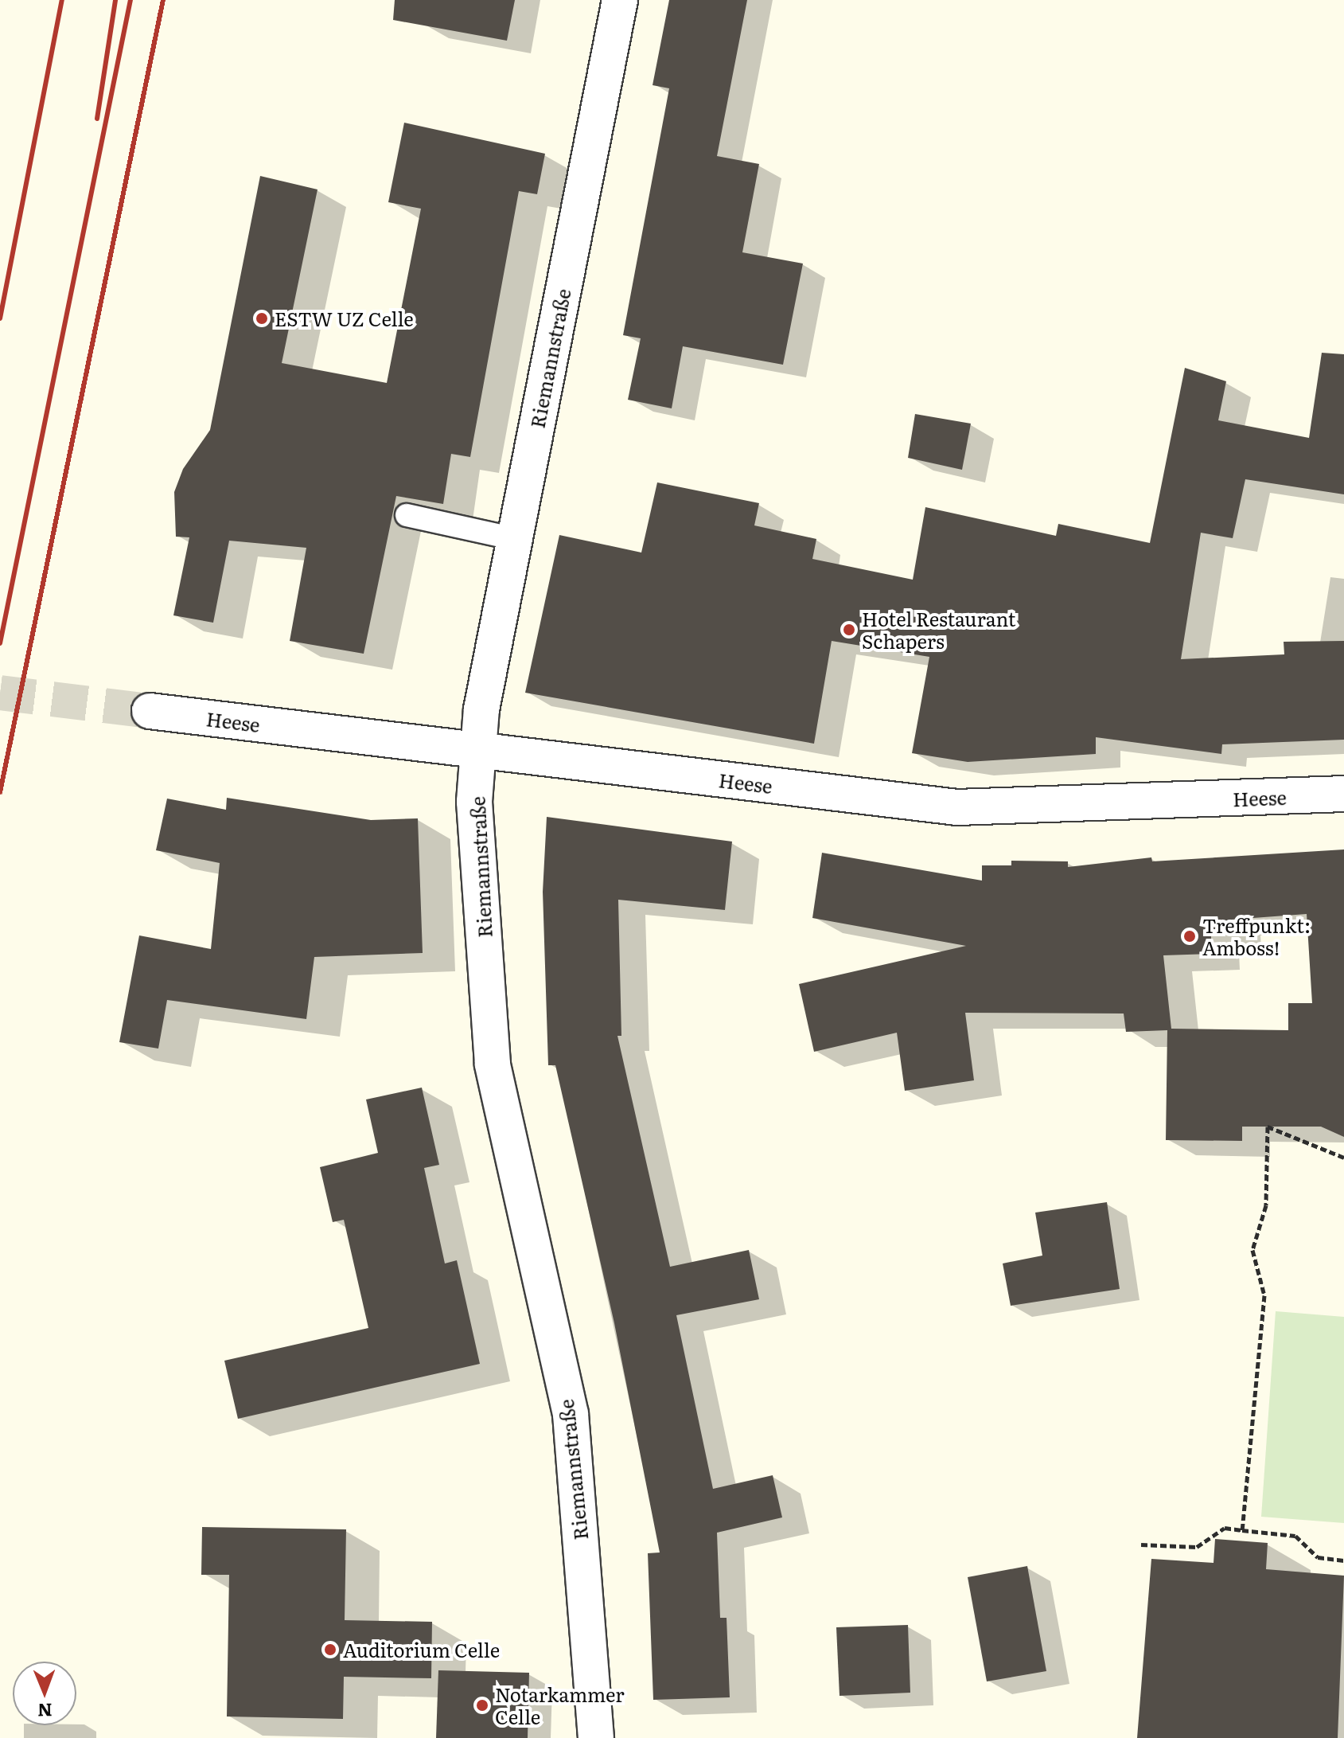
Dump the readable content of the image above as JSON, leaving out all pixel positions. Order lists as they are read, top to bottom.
{
  "streets": {
    "street": ["Riemannstraße", "Heese"]
  },
  "crossings": [
    ["Riemannstraße", "Heese"]
  ],
  "places": [
    "ESTW UZ Celle",
    "Hotel Restaurant Schapers",
    "Treffpunkt: Amboss!",
    "Auditorium Celle",
    "Notarkammer Celle"
  ],
  "north": "bottom"
}
